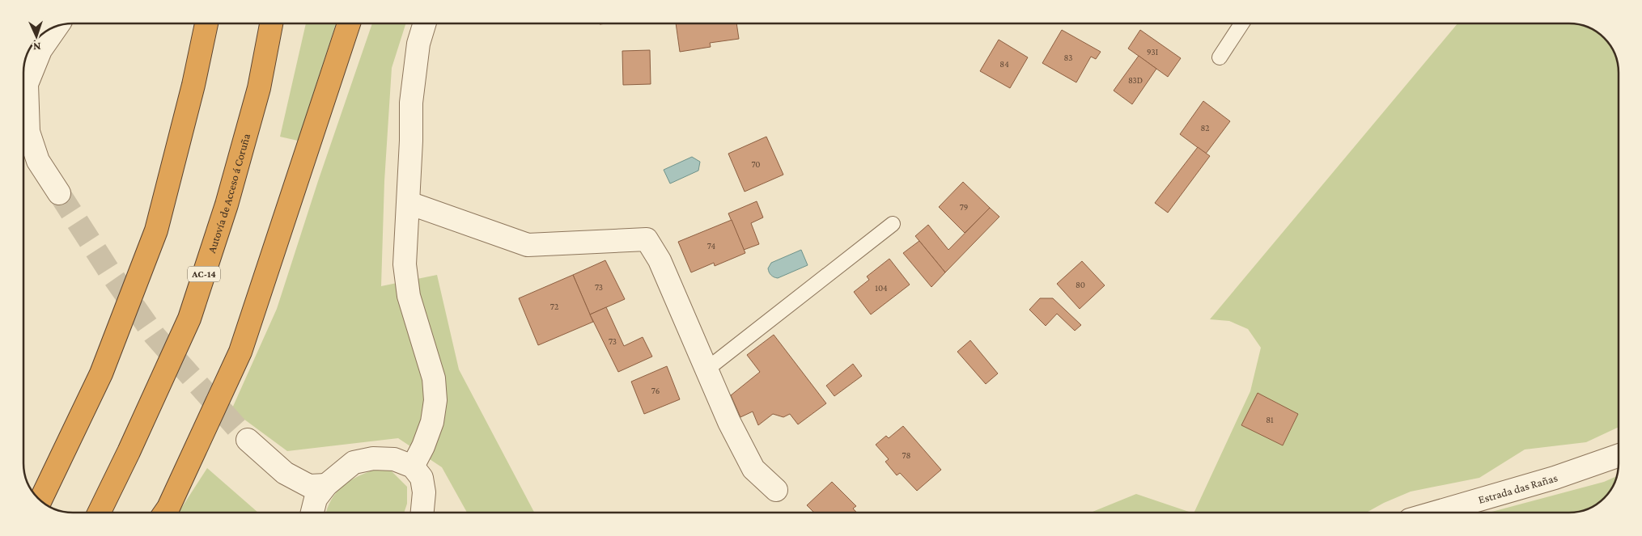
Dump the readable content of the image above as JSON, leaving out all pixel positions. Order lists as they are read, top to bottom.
{
  "streets": {
    "highway": ["Autovía de Acceso á Coruña", "AC-14"],
    "street": ["Estrada das Rañas"]
  },
  "house_numbers": [
    "93I",
    "83",
    "84",
    "83D",
    "82",
    "70",
    "79",
    "74",
    "80",
    "73",
    "104",
    "72",
    "73",
    "76",
    "81",
    "78"
  ],
  "north": "bottom"
}
